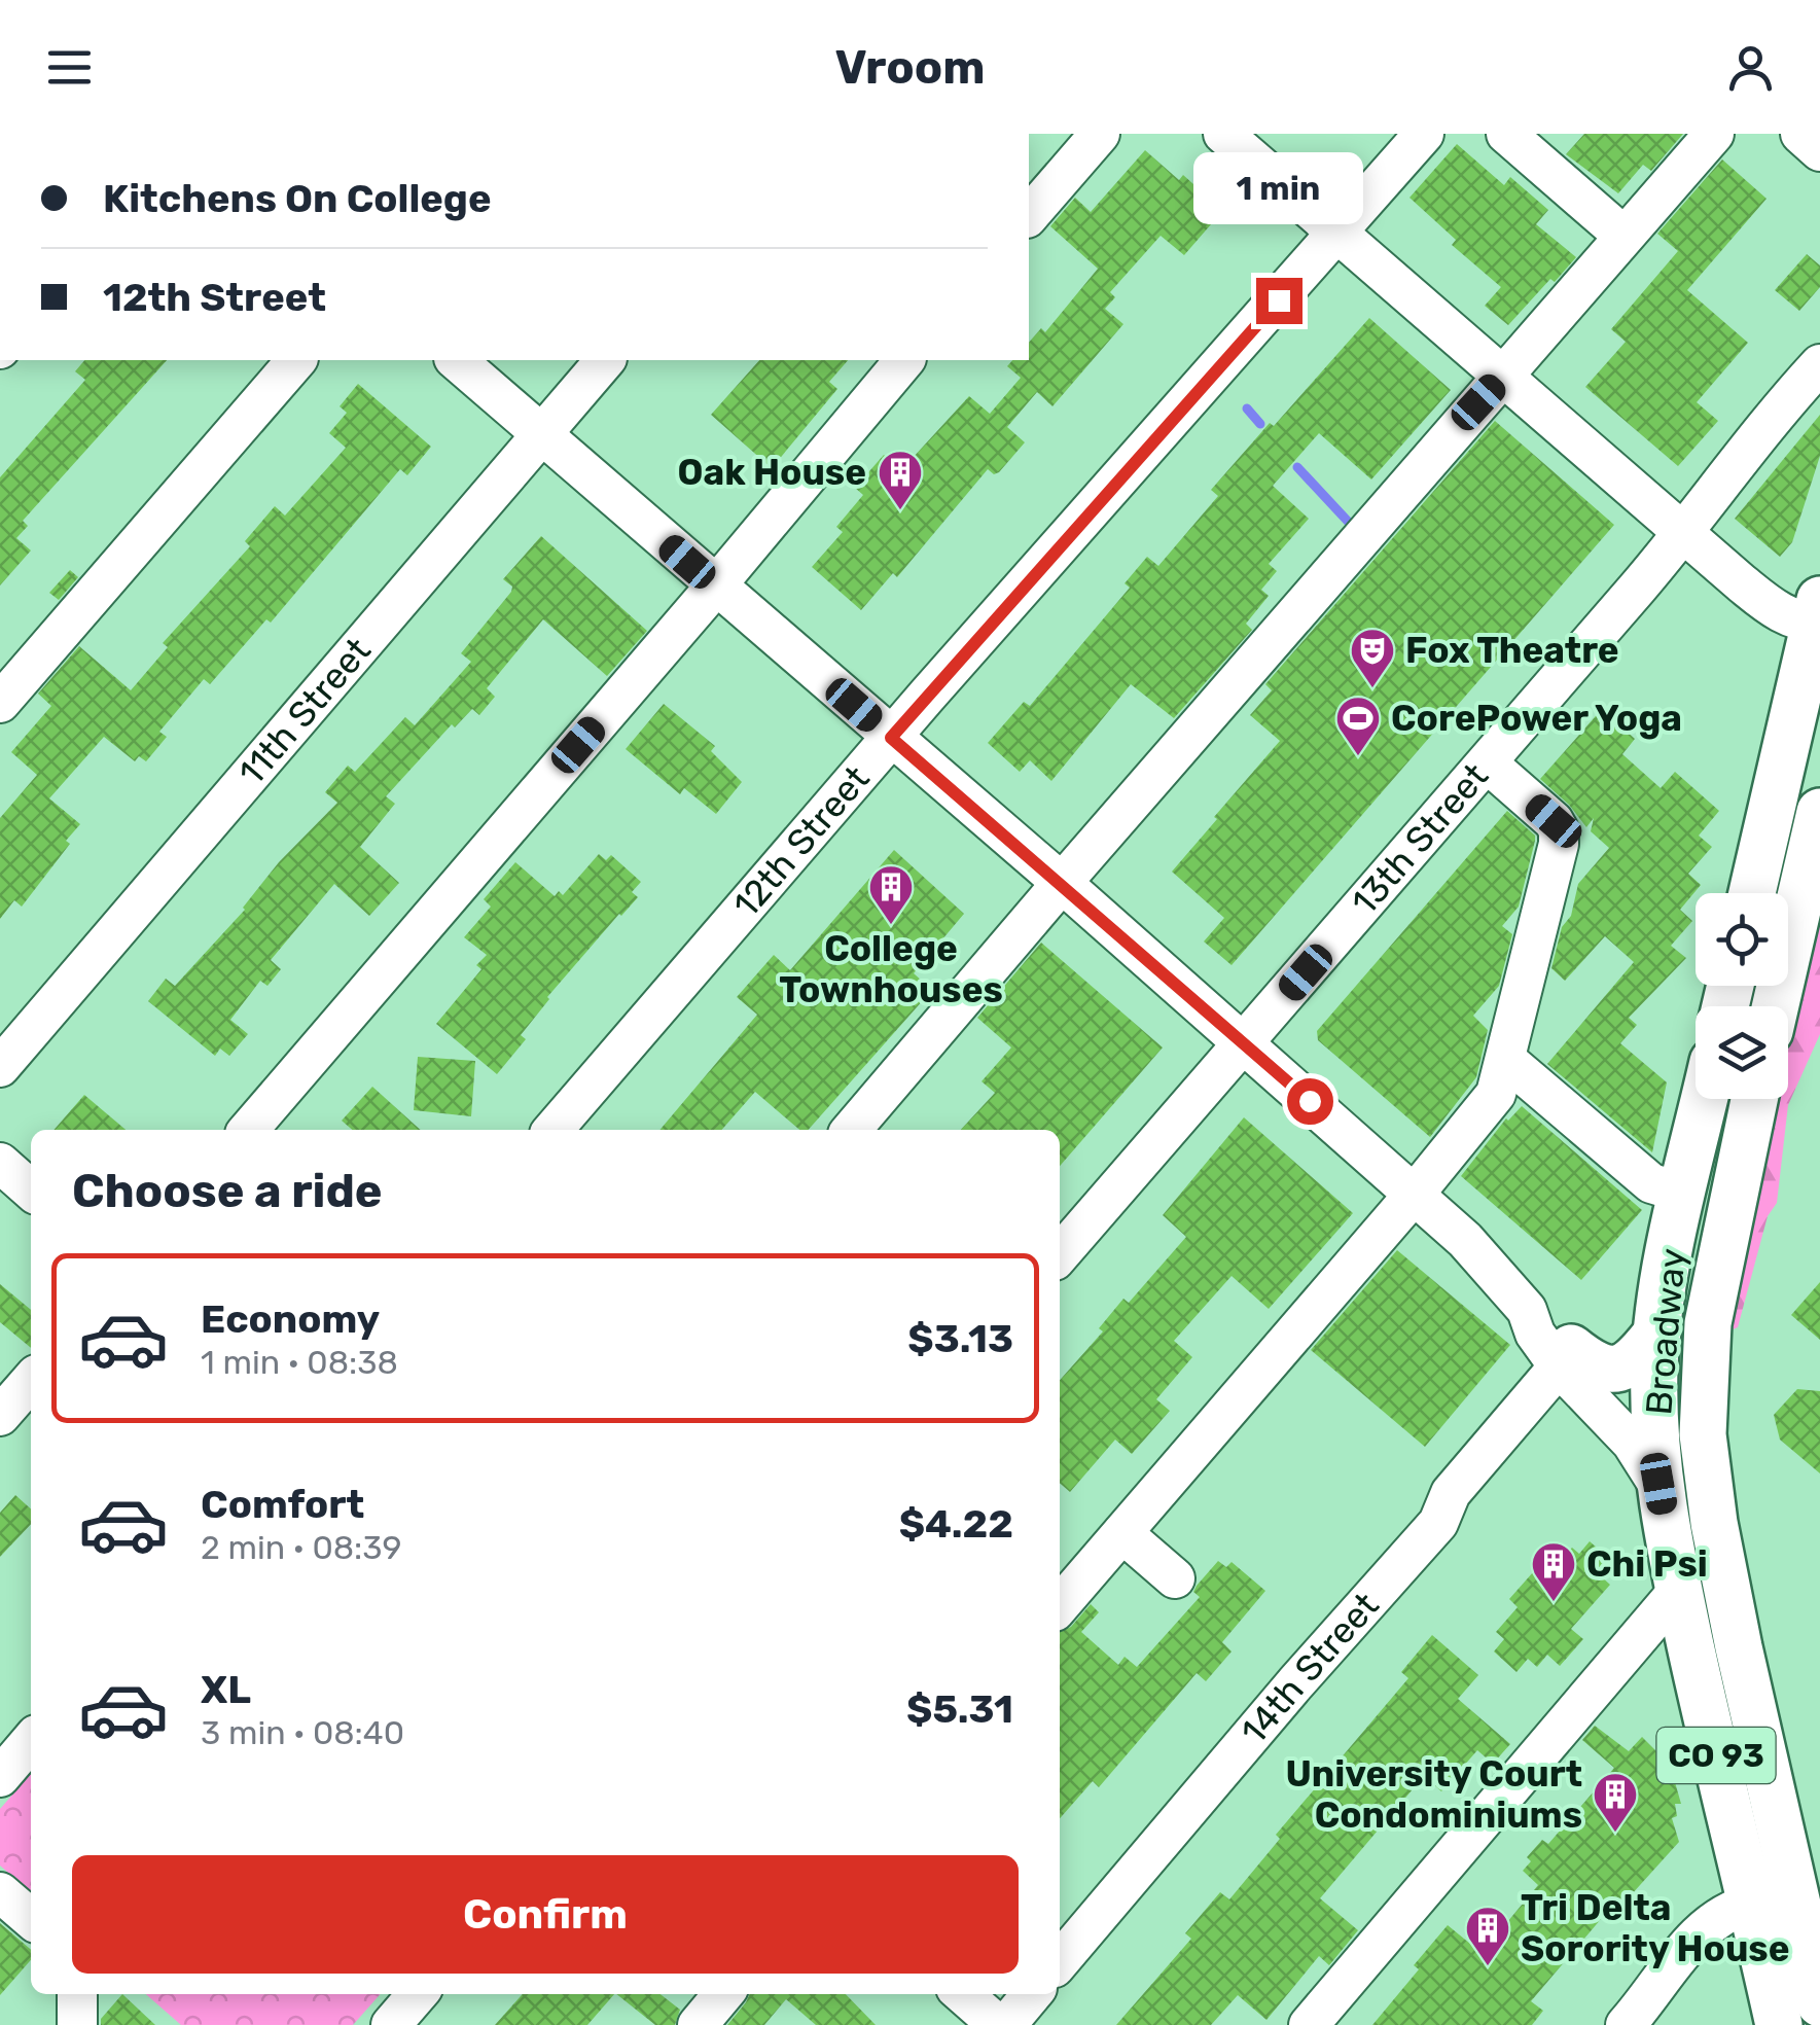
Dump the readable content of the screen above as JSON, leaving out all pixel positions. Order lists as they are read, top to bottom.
{
  "streets": {
    "main road": ["Broadway", "CO 93"],
    "street": [
      "11th Street",
      "13th Street",
      "12th Street",
      "14th Street"
    ]
  },
  "places": {
    "building": [
      "Oak House",
      "College Townhouses",
      "Chi Psi",
      "University Court Condominiums",
      "Tri Delta Sorority House"
    ],
    "theatre": ["Fox Theatre"],
    "sports": ["CorePower Yoga"]
  },
  "page": {
    "header": "Vroom",
    "banner": ["Kitchens On College", "12th Street"],
    "bubble": "1 min",
    "heading": "Choose a ride",
    "list": [
      {
        "name": "Economy",
        "note": "1 min · 08:38",
        "value": "$3.13"
      },
      {
        "name": "Comfort",
        "note": "2 min · 08:39",
        "value": "$4.22"
      },
      {
        "name": "XL",
        "note": "3 min · 08:40",
        "value": "$5.31"
      }
    ],
    "buttons": "Confirm"
  }
}
